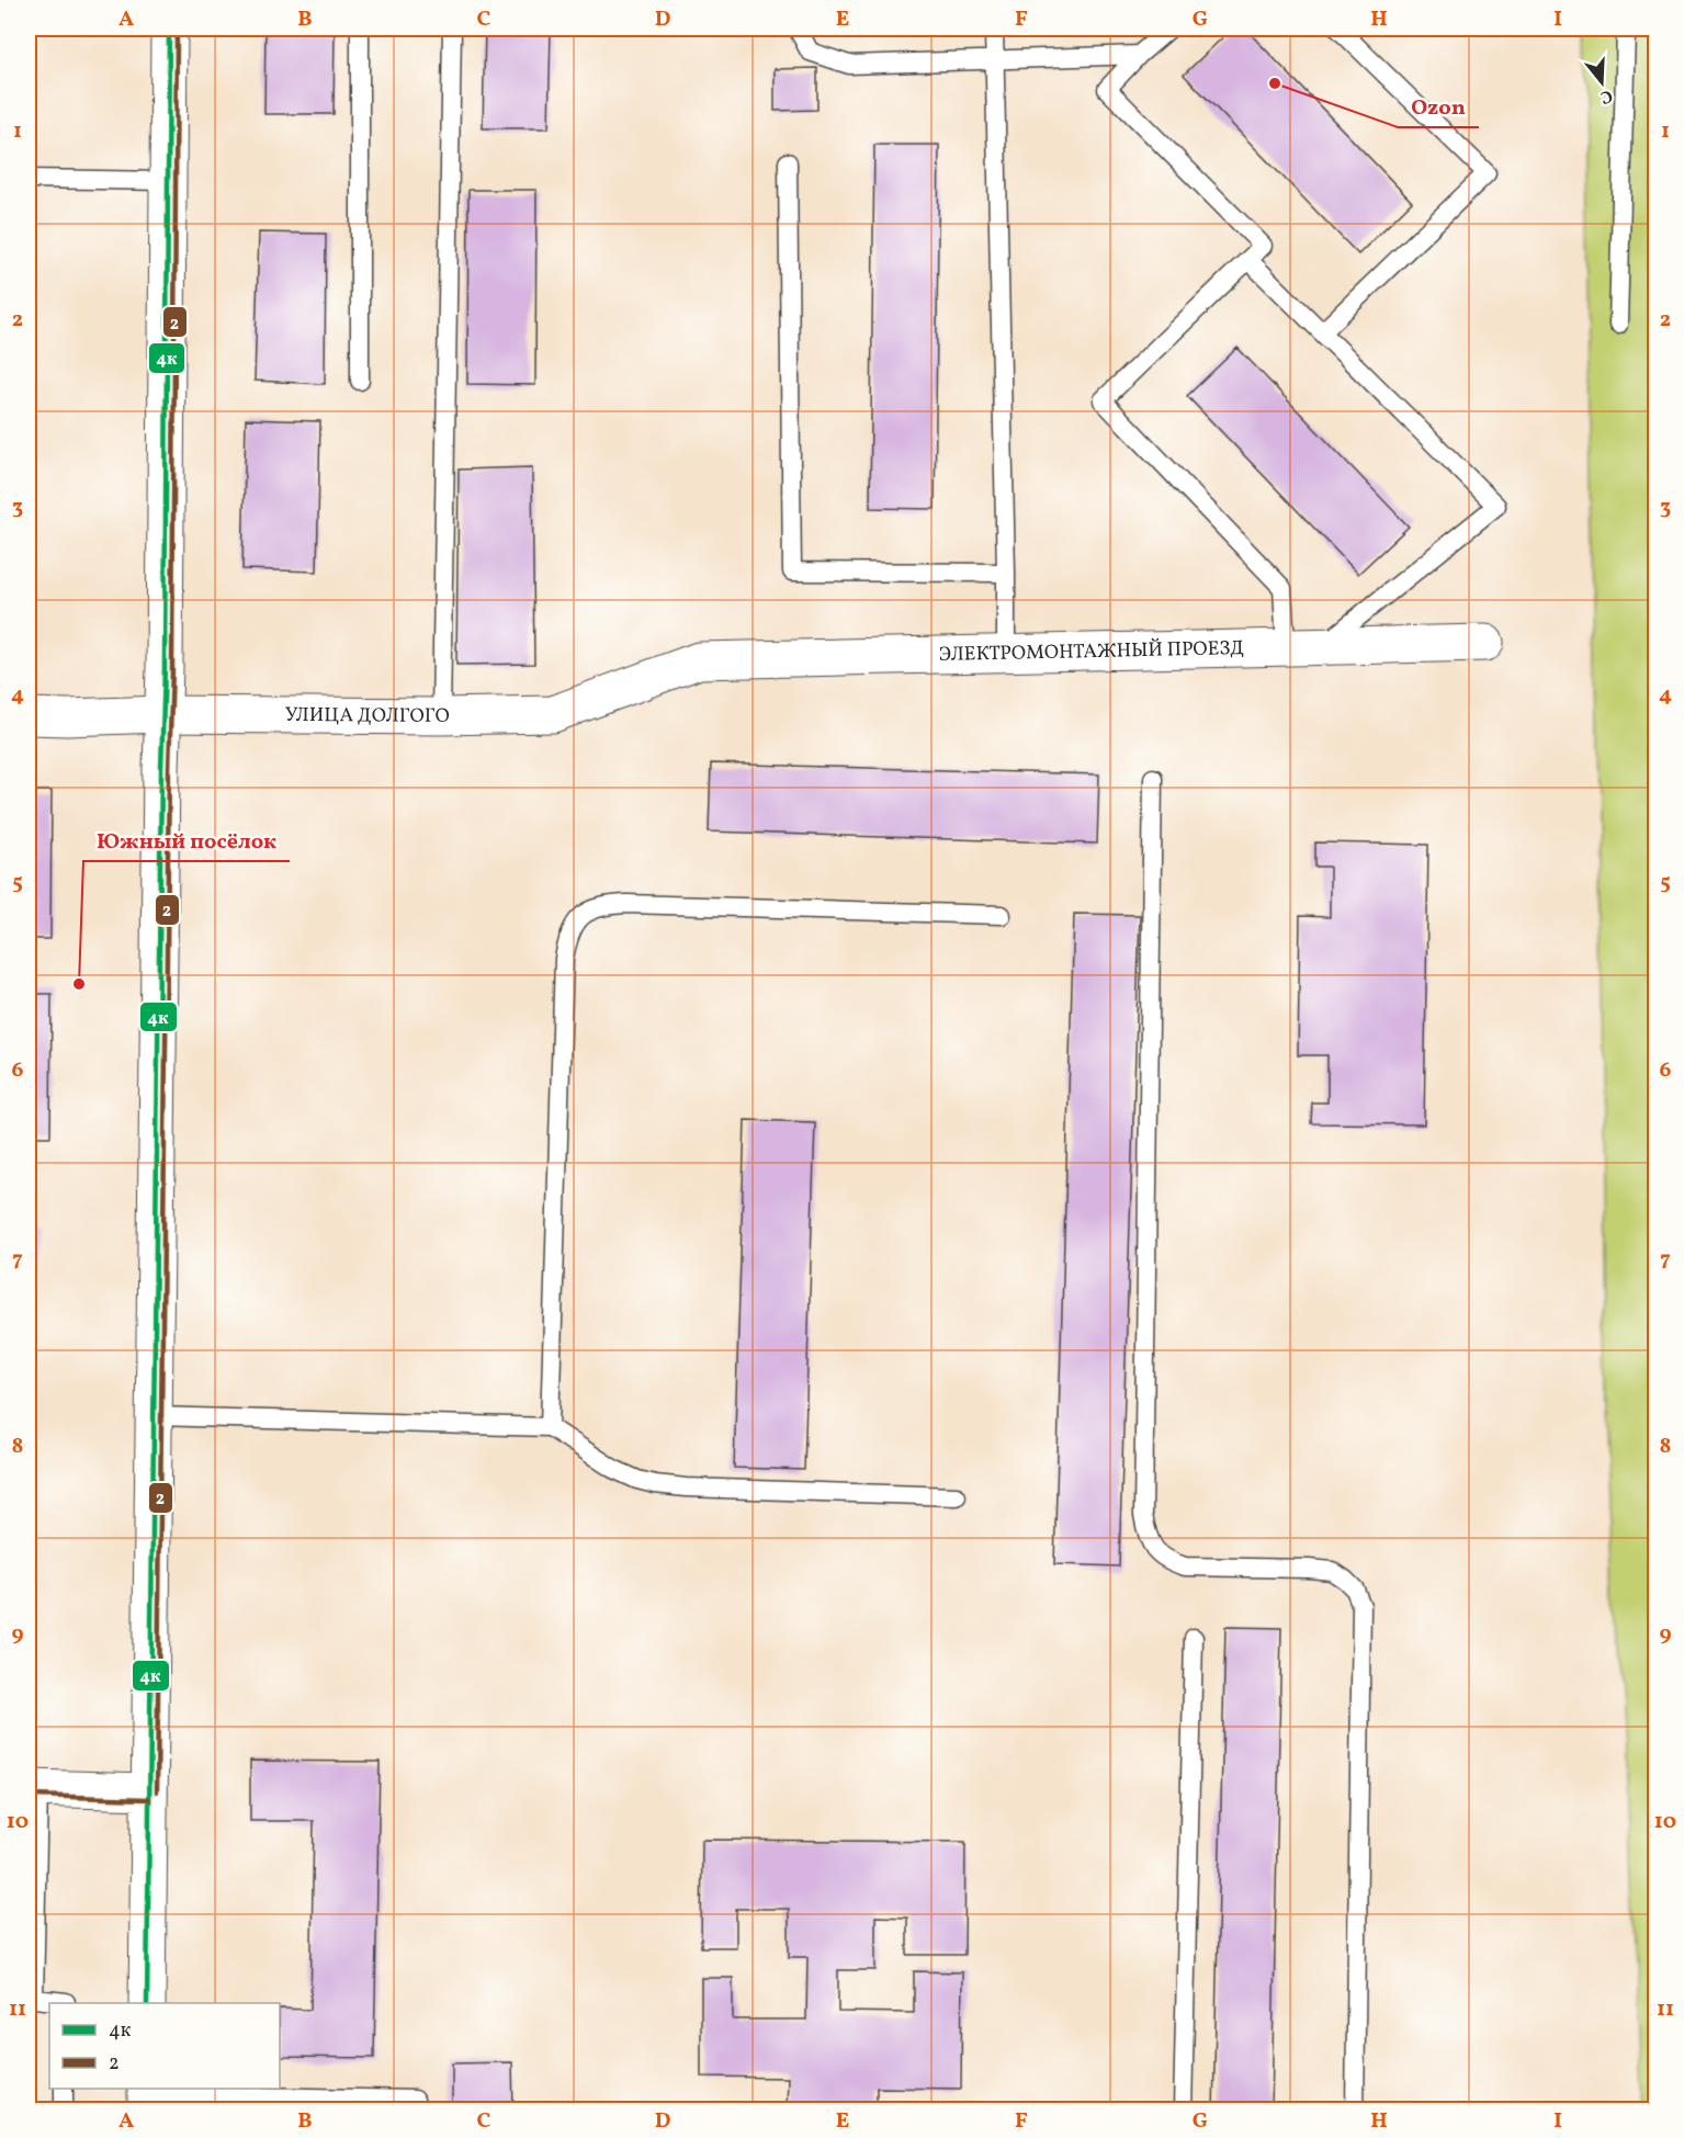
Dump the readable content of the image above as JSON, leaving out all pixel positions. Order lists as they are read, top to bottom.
{
  "streets": {
    "street": ["ЭЛЕКТРОМОНТАЖНЫЙ ПРОЕЗД", "УЛИЦА ДОЛГОГО"]
  },
  "crossings": [
    ["ЭЛЕКТРОМОНТАЖНЫЙ ПРОЕЗД", "УЛИЦА ДОЛГОГО"]
  ],
  "places": ["Ozon", "Южный посёлок"],
  "lines": ["transit line 4к", "transit line 2"],
  "legend": ["4к", "2"],
  "north": "bottom",
  "grid": {
    "columns": [
      "A",
      "B",
      "C",
      "D",
      "E",
      "F",
      "G",
      "H",
      "I"
    ],
    "rows": [
      "1",
      "2",
      "3",
      "4",
      "5",
      "6",
      "7",
      "8",
      "9",
      "10",
      "11"
    ]
  }
}
